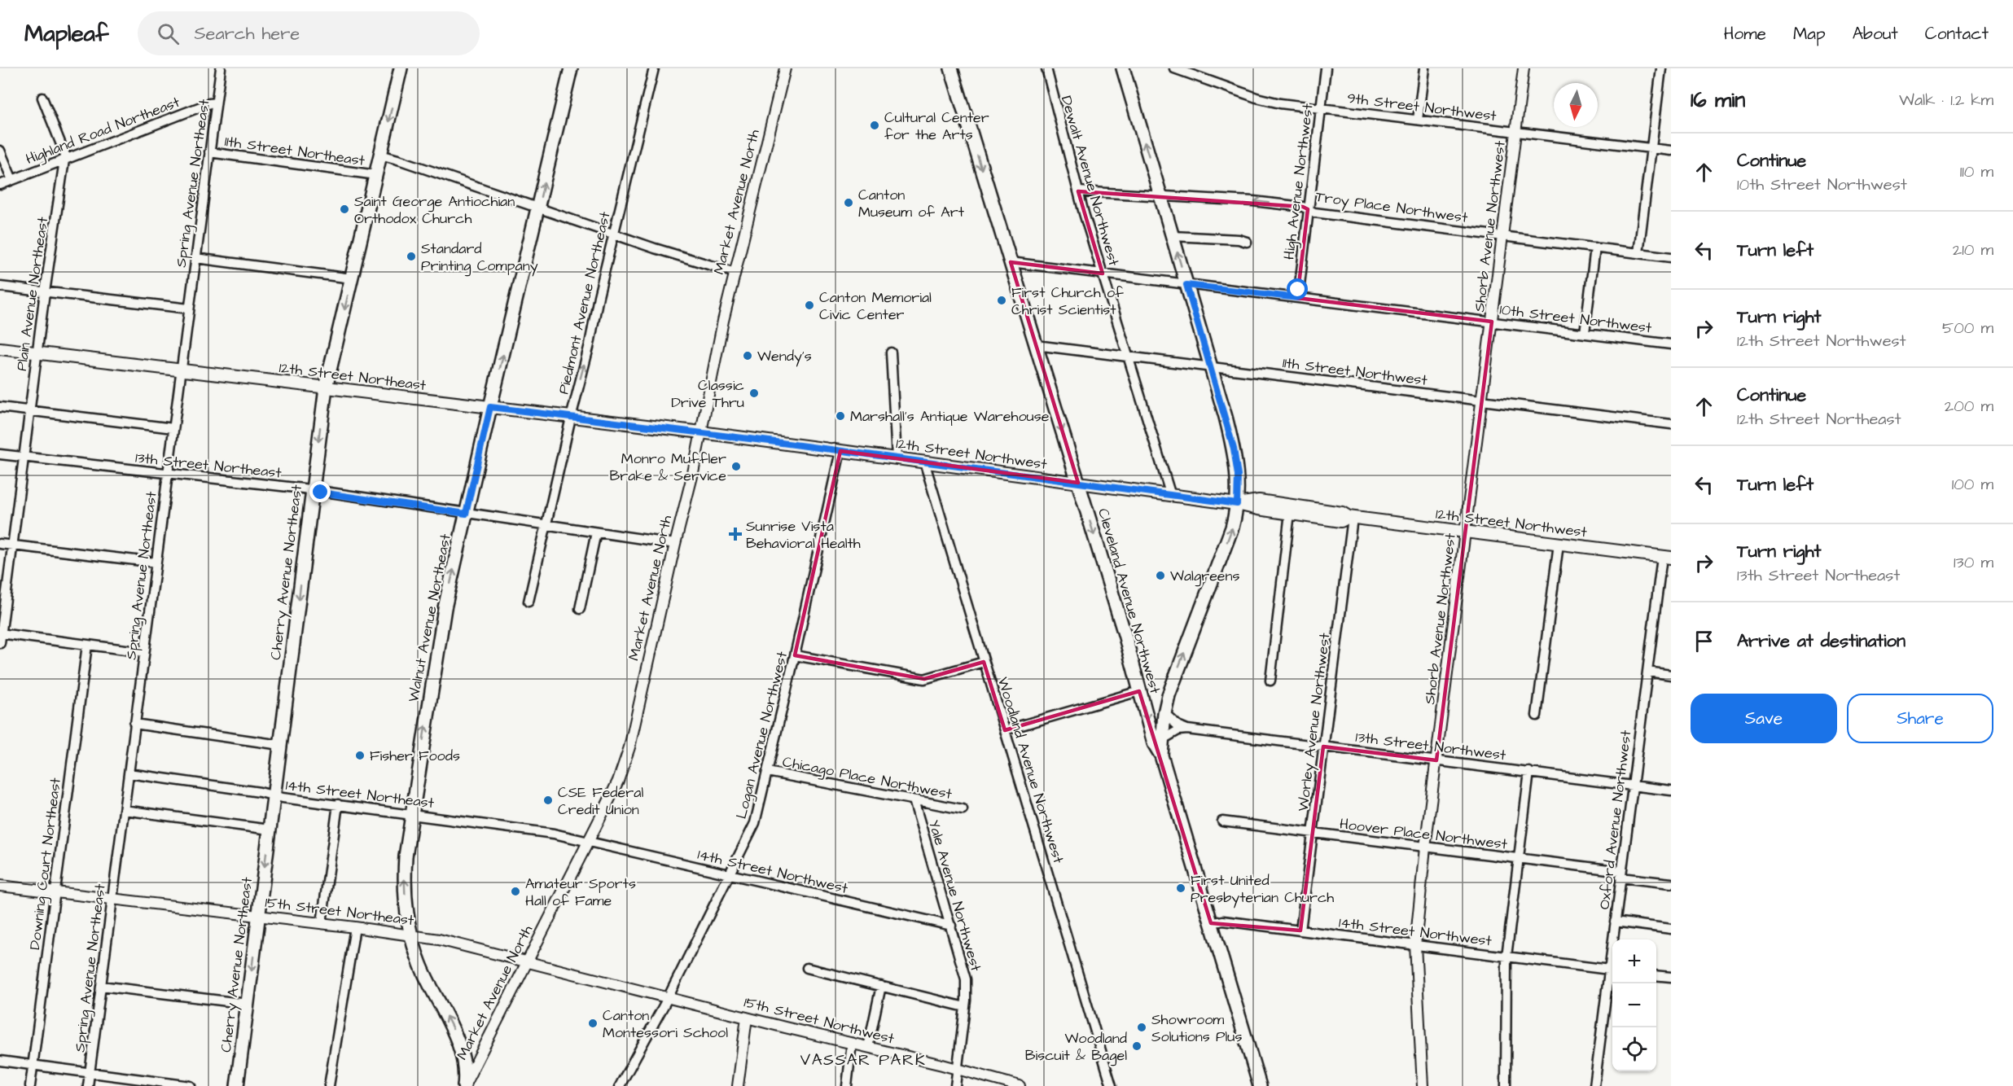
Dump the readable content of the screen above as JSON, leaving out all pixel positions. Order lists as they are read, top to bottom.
{
  "streets": {
    "main road": [
      "12th Street Northeast",
      "12th Street Northwest",
      "Cherry Avenue Northeast",
      "Cleveland Avenue Northwest",
      "Walnut Avenue Northeast"
    ],
    "street": [
      "9th Street Northwest",
      "Highland Road Northeast",
      "11th Street Northeast",
      "Dewalt Avenue Northwest",
      "High Avenue Northwest",
      "Spring Avenue Northeast",
      "Market Avenue North",
      "Troy Place Northwest",
      "Shorb Avenue Northwest",
      "Plain Avenue Northeast",
      "Piedmont Avenue Northeast",
      "10th Street Northwest",
      "11th Street Northwest",
      "13th Street Northeast",
      "Worley Avenue Northwest",
      "Logan Avenue Northwest",
      "13th Street Northwest",
      "Woodland Avenue Northwest",
      "Chicago Place Northwest",
      "14th Street Northeast",
      "Oxford Avenue Northwest",
      "Hoover Place Northwest",
      "Downing Court Northeast",
      "14th Street Northwest",
      "Yale Avenue Northwest",
      "15th Street Northeast",
      "15th Street Northwest"
    ]
  },
  "crossings": [
    ["9th Street Northwest", "High Avenue Northwest"],
    ["9th Street Northwest", "Shorb Avenue Northwest"],
    ["Highland Road Northeast", "Spring Avenue Northeast"],
    ["Highland Road Northeast", "Plain Avenue Northeast"],
    ["11th Street Northeast", "Spring Avenue Northeast"],
    ["11th Street Northeast", "Market Avenue North"],
    ["11th Street Northeast", "Piedmont Avenue Northeast"],
    ["11th Street Northeast", "Cherry Avenue Northeast"],
    ["11th Street Northeast", "Walnut Avenue Northeast"],
    ["Dewalt Avenue Northwest", "Troy Place Northwest"],
    ["Dewalt Avenue Northwest", "10th Street Northwest"],
    ["Dewalt Avenue Northwest", "11th Street Northwest"],
    ["Dewalt Avenue Northwest", "12th Street Northwest"],
    ["High Avenue Northwest", "Troy Place Northwest"],
    ["High Avenue Northwest", "10th Street Northwest"],
    ["Spring Avenue Northeast", "12th Street Northeast"],
    ["Spring Avenue Northeast", "13th Street Northeast"],
    ["Spring Avenue Northeast", "14th Street Northeast"],
    ["Spring Avenue Northeast", "15th Street Northeast"],
    ["Market Avenue North", "12th Street Northeast"],
    ["Market Avenue North", "12th Street Northwest"],
    ["Market Avenue North", "13th Street Northeast"],
    ["Market Avenue North", "Walnut Avenue Northeast"],
    ["Market Avenue North", "14th Street Northeast"],
    ["Market Avenue North", "14th Street Northwest"],
    ["Market Avenue North", "15th Street Northeast"],
    ["Market Avenue North", "15th Street Northwest"],
    ["Troy Place Northwest", "Shorb Avenue Northwest"],
    ["Shorb Avenue Northwest", "10th Street Northwest"],
    ["Shorb Avenue Northwest", "11th Street Northwest"],
    ["Shorb Avenue Northwest", "12th Street Northwest"],
    ["Shorb Avenue Northwest", "13th Street Northwest"],
    ["Shorb Avenue Northwest", "Hoover Place Northwest"],
    ["Shorb Avenue Northwest", "14th Street Northwest"],
    ["Plain Avenue Northeast", "12th Street Northeast"],
    ["Plain Avenue Northeast", "13th Street Northeast"],
    ["Piedmont Avenue Northeast", "12th Street Northeast"],
    ["Piedmont Avenue Northeast", "13th Street Northeast"],
    ["10th Street Northwest", "Cleveland Avenue Northwest"],
    ["11th Street Northwest", "Cleveland Avenue Northwest"],
    ["12th Street Northeast", "12th Street Northwest"],
    ["12th Street Northeast", "Cherry Avenue Northeast"],
    ["12th Street Northeast", "Walnut Avenue Northeast"],
    ["12th Street Northwest", "Cleveland Avenue Northwest"],
    ["12th Street Northwest", "Worley Avenue Northwest"],
    ["12th Street Northwest", "Logan Avenue Northwest"],
    ["12th Street Northwest", "Woodland Avenue Northwest"],
    ["12th Street Northwest", "Oxford Avenue Northwest"],
    ["13th Street Northeast", "Cherry Avenue Northeast"],
    ["13th Street Northeast", "Walnut Avenue Northeast"],
    ["Cherry Avenue Northeast", "14th Street Northeast"],
    ["Cherry Avenue Northeast", "15th Street Northeast"],
    ["Cleveland Avenue Northwest", "14th Street Northwest"],
    ["Walnut Avenue Northeast", "14th Street Northeast"],
    ["Walnut Avenue Northeast", "15th Street Northeast"],
    ["Worley Avenue Northwest", "13th Street Northwest"],
    ["Worley Avenue Northwest", "Hoover Place Northwest"],
    ["Worley Avenue Northwest", "14th Street Northwest"],
    ["Logan Avenue Northwest", "Chicago Place Northwest"],
    ["Logan Avenue Northwest", "14th Street Northwest"],
    ["Logan Avenue Northwest", "15th Street Northwest"],
    ["13th Street Northwest", "Oxford Avenue Northwest"],
    ["Chicago Place Northwest", "Yale Avenue Northwest"],
    ["14th Street Northeast", "14th Street Northwest"],
    ["Oxford Avenue Northwest", "Hoover Place Northwest"],
    ["Oxford Avenue Northwest", "14th Street Northwest"],
    ["Downing Court Northeast", "15th Street Northeast"],
    ["14th Street Northwest", "Yale Avenue Northwest"],
    ["Yale Avenue Northwest", "15th Street Northwest"],
    ["15th Street Northeast", "15th Street Northwest"]
  ],
  "one_way": ["Cherry Avenue Northeast", "Cleveland Avenue Northwest", "Walnut Avenue Northeast"],
  "districts": ["VASSAR PARK"],
  "places": {
    "other": [
      "Cultural Center for the Arts",
      "Canton Museum of Art",
      "Saint George Antiochian Orthodox Church",
      "Standard Printing Company",
      "First Church of Christ Scientist",
      "Canton Memorial Civic Center",
      "Wendy's",
      "Classic Drive Thru",
      "Marshall's Antique Warehouse",
      "Monro Muffler Brake & Service",
      "Walgreens",
      "Fisher Foods",
      "CSE Federal Credit Union",
      "First United Presbyterian Church",
      "Amateur Sports Hall of Fame",
      "Canton Montessori School",
      "Showroom Solutions Plus",
      "Woodland Biscuit & Bagel"
    ],
    "health": ["Sunrise Vista Behavioral Health"]
  },
  "north": "bottom",
  "page": {
    "header": "Mapleaf",
    "search": "Search here",
    "nav": [
      "Home",
      "Map",
      "About",
      "Contact"
    ],
    "heading": ["16 min", "Walk · 1.2 km"],
    "list": [
      ["Continue", "10th Street Northwest", "110 m"],
      ["Turn left", "210 m"],
      ["Turn right", "12th Street Northwest", "500 m"],
      ["Continue", "12th Street Northeast", "200 m"],
      ["Turn left", "100 m"],
      ["Turn right", "13th Street Northeast", "130 m"],
      "Arrive at destination"
    ],
    "buttons": ["Save", "Share"],
    "map_buttons": ["+", "−"]
  }
}
